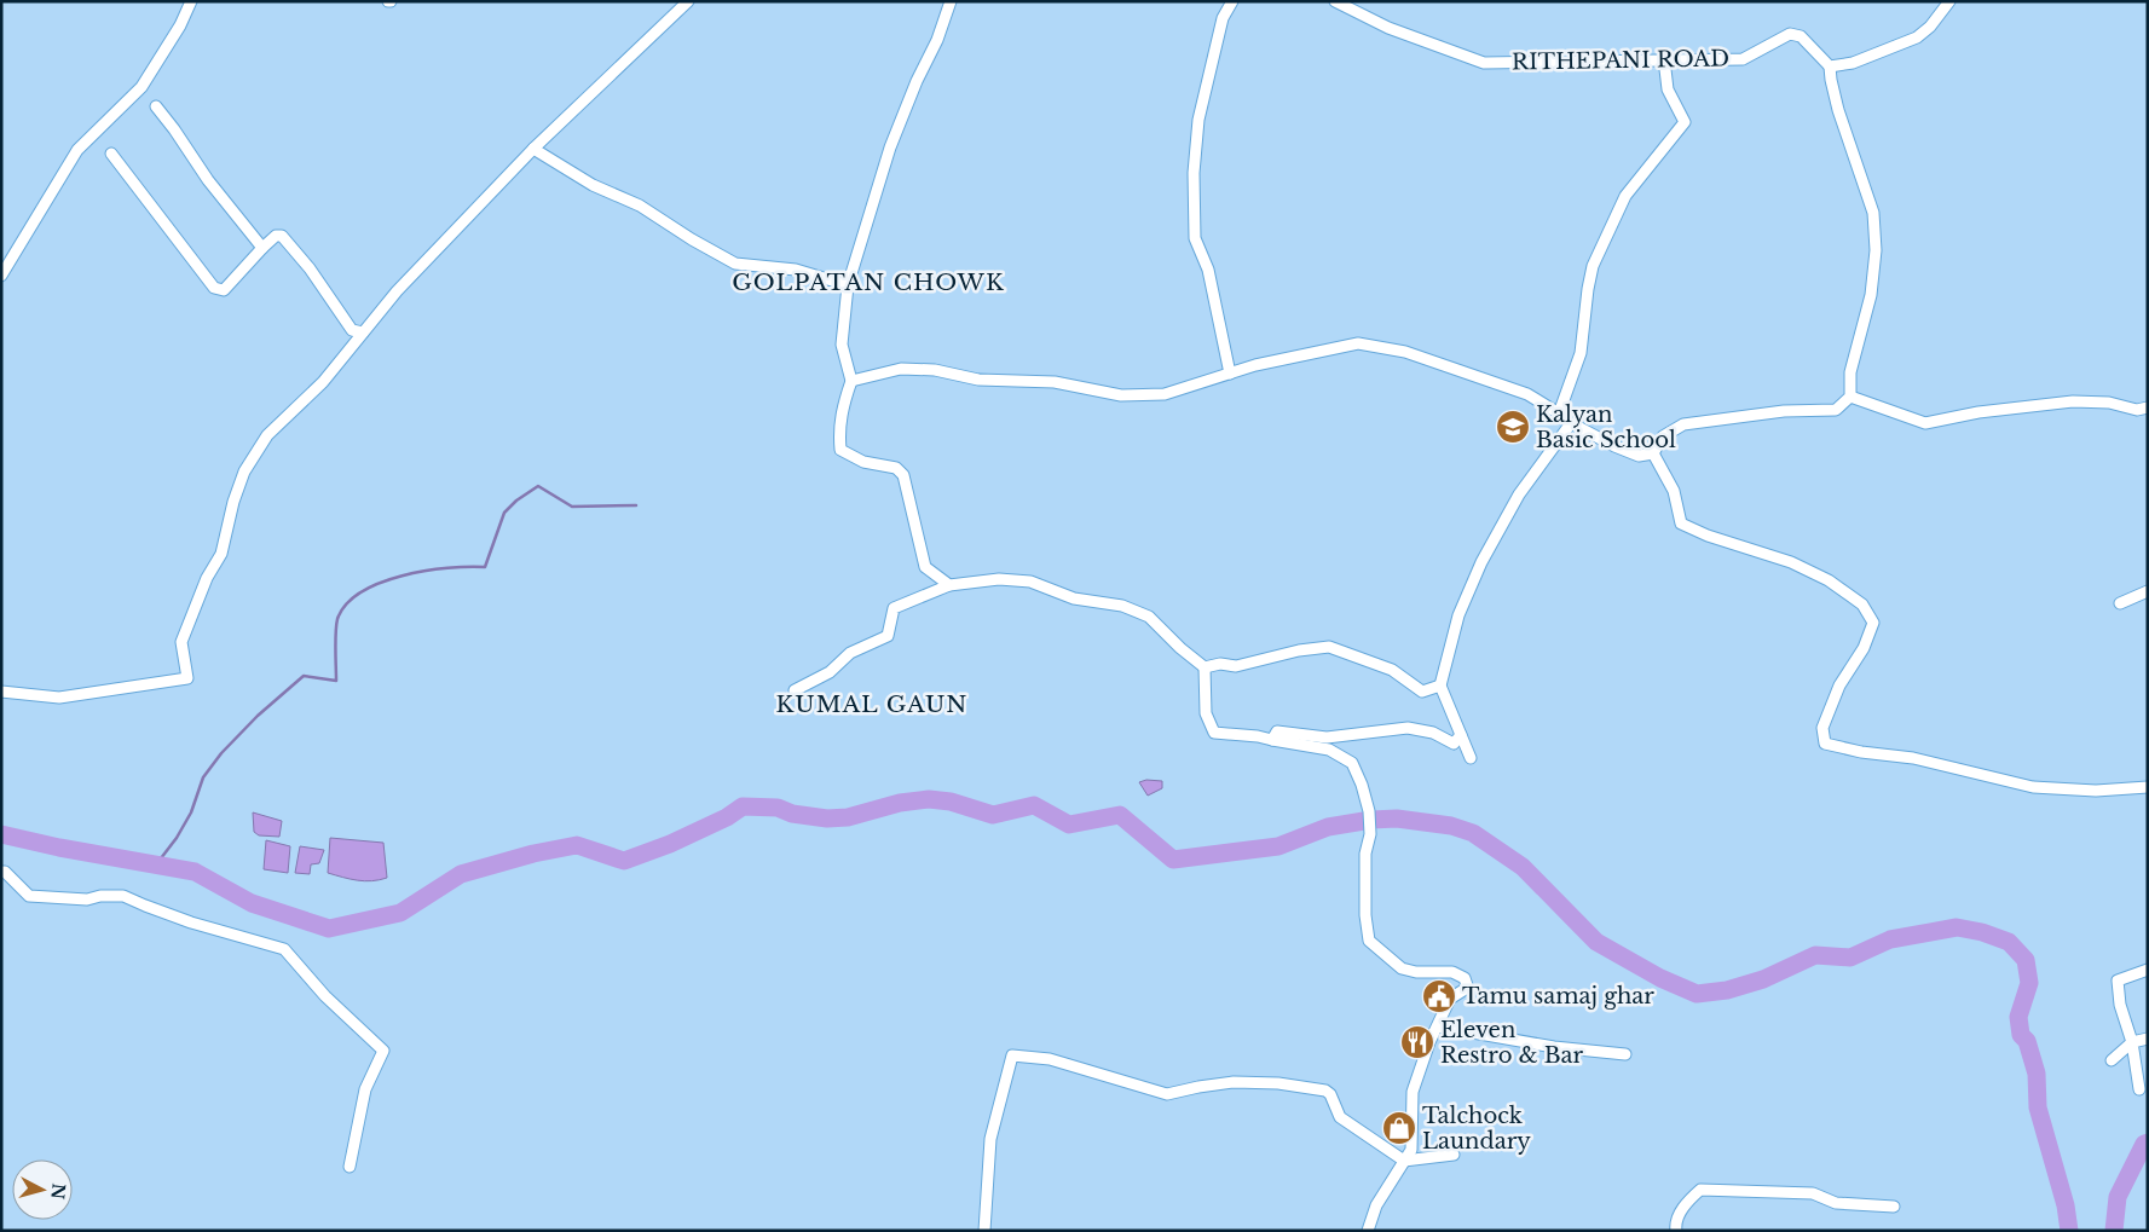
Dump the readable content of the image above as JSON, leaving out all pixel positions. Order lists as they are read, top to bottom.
{
  "streets": {
    "street": ["RITHEPANI ROAD"]
  },
  "districts": ["GOLPATAN CHOWK", "KUMAL GAUN"],
  "places": {
    "school or university": ["Kalyan Basic School"],
    "public building": ["Tamu samaj ghar"],
    "restaurant": ["Eleven Restro & Bar"],
    "shop": ["Talchock Laundary"]
  },
  "north": "right"
}
